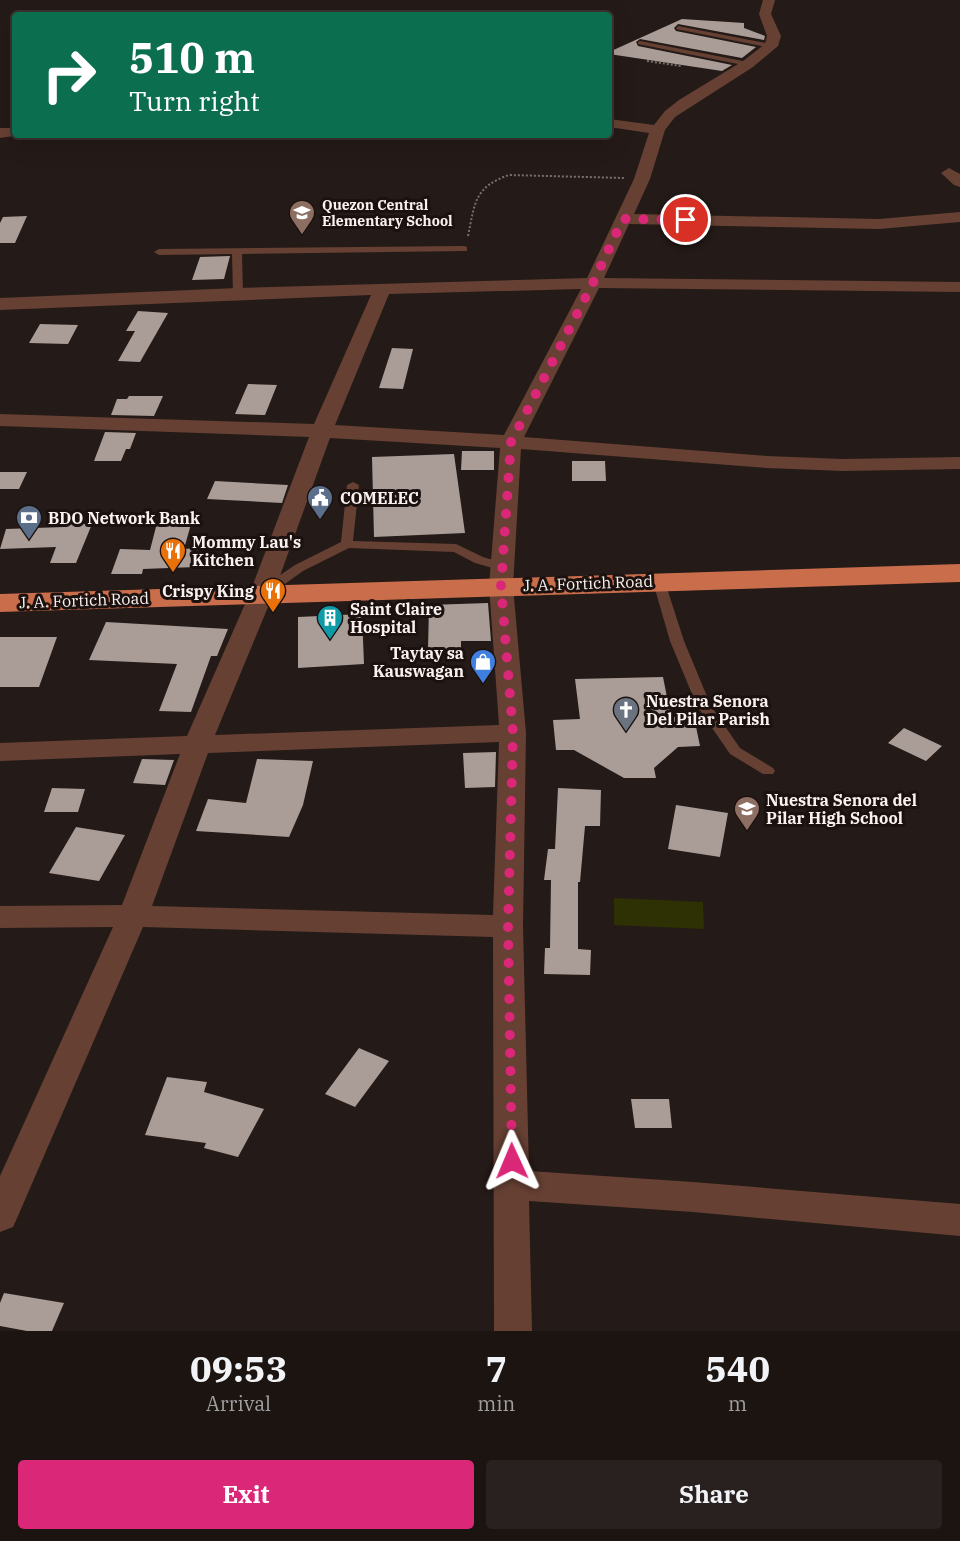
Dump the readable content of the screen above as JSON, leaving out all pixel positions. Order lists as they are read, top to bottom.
{
  "streets": {
    "highway": ["J. A. Fortich Road"]
  },
  "places": {
    "school or university": ["Quezon Central Elementary School", "Nuestra Senora del Pilar High School"],
    "public building": ["COMELEC"],
    "bank": ["BDO Network Bank"],
    "restaurant": ["Mommy Lau's Kitchen", "Crispy King"],
    "building": ["Saint Claire Hospital"],
    "shop": ["Taytay sa Kauswagan"],
    "church": ["Nuestra Senora Del Pilar Parish"]
  },
  "page": {
    "turn": ["510 m", "Turn right"],
    "eta": [
      "09:53",
      "Arrival",
      "7",
      "min",
      "540",
      "m"
    ],
    "buttons": ["Exit", "Share"]
  }
}
